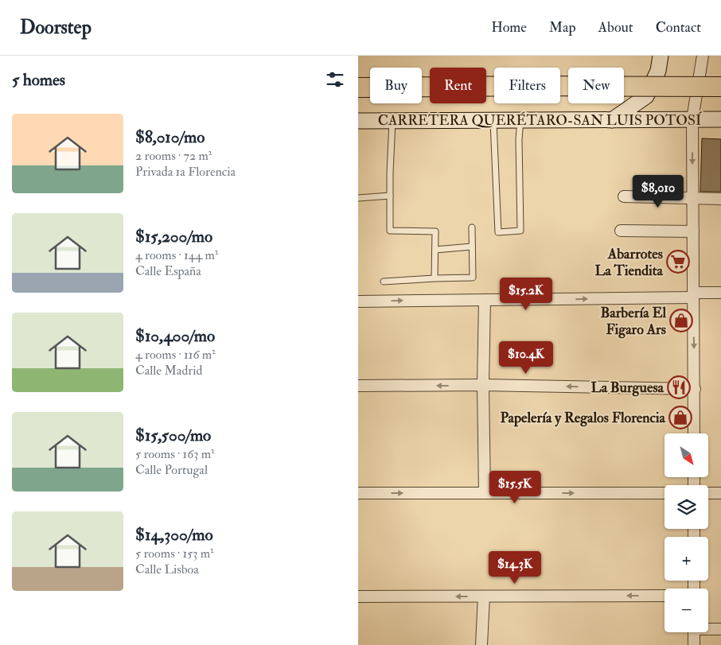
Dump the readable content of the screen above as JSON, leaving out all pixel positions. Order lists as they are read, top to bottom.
{
  "streets": {
    "main road": ["CARRETERA QUERÉTARO-SAN LUIS POTOSÍ"]
  },
  "places": {
    "supermarket": ["Abarrotes La Tiendita"],
    "shop": ["Barbería El Figaro Ars", "Papelería y Regalos Florencia"],
    "restaurant": ["La Burguesa"]
  },
  "north": "bottom right",
  "page": {
    "header": "Doorstep",
    "nav": [
      "Home",
      "Map",
      "About",
      "Contact"
    ],
    "heading": "5 homes",
    "chip": [
      "Buy",
      "Rent",
      "Filters",
      "New"
    ],
    "list": [
      {
        "name": "$8,010/mo",
        "note": "2 rooms · 72 m² · Privada 1a Florencia"
      },
      {
        "name": "$15,200/mo",
        "note": "4 rooms · 144 m² · Calle España"
      },
      {
        "name": "$10,400/mo",
        "note": "4 rooms · 116 m² · Calle Madrid"
      },
      {
        "name": "$15,500/mo",
        "note": "5 rooms · 163 m² · Calle Portugal"
      },
      {
        "name": "$14,300/mo",
        "note": "5 rooms · 153 m² · Calle Lisboa"
      }
    ],
    "price": [
      "$8,010",
      "$15.2K",
      "$10.4K",
      "$15.5K",
      "$14.3K"
    ],
    "map_buttons": ["+", "−"]
  }
}
